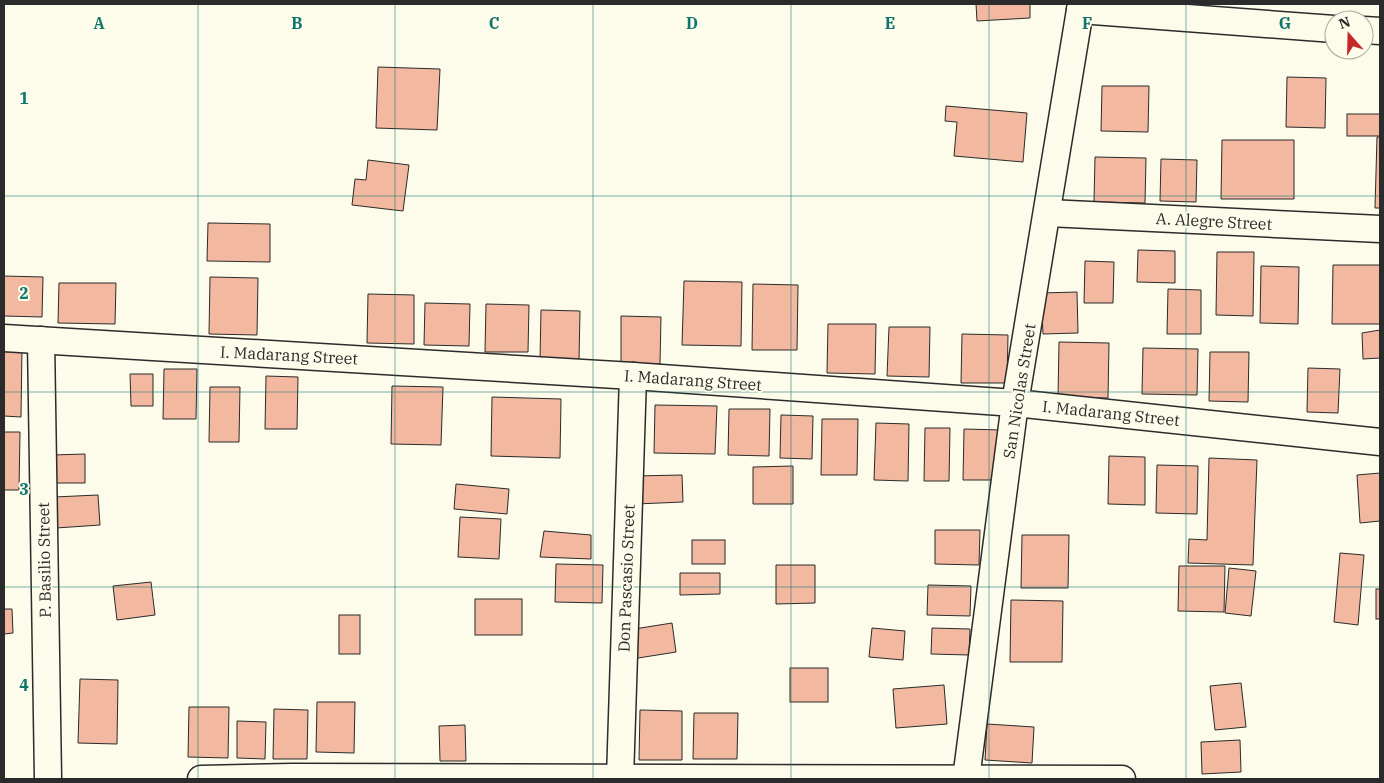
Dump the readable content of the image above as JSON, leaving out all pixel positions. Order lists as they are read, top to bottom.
{
  "streets": {
    "street": [
      "A. Alegre Street",
      "I. Madarang Street",
      "San Nicolas Street",
      "P. Basilio Street",
      "Don Pascasio Street"
    ]
  },
  "crossings": [
    ["A. Alegre Street", "San Nicolas Street"],
    ["I. Madarang Street", "San Nicolas Street"],
    ["I. Madarang Street", "P. Basilio Street"],
    ["I. Madarang Street", "Don Pascasio Street"]
  ],
  "north": "top",
  "grid": {
    "columns": [
      "A",
      "B",
      "C",
      "D",
      "E",
      "F",
      "G"
    ],
    "rows": [
      "1",
      "2",
      "3",
      "4"
    ]
  }
}
